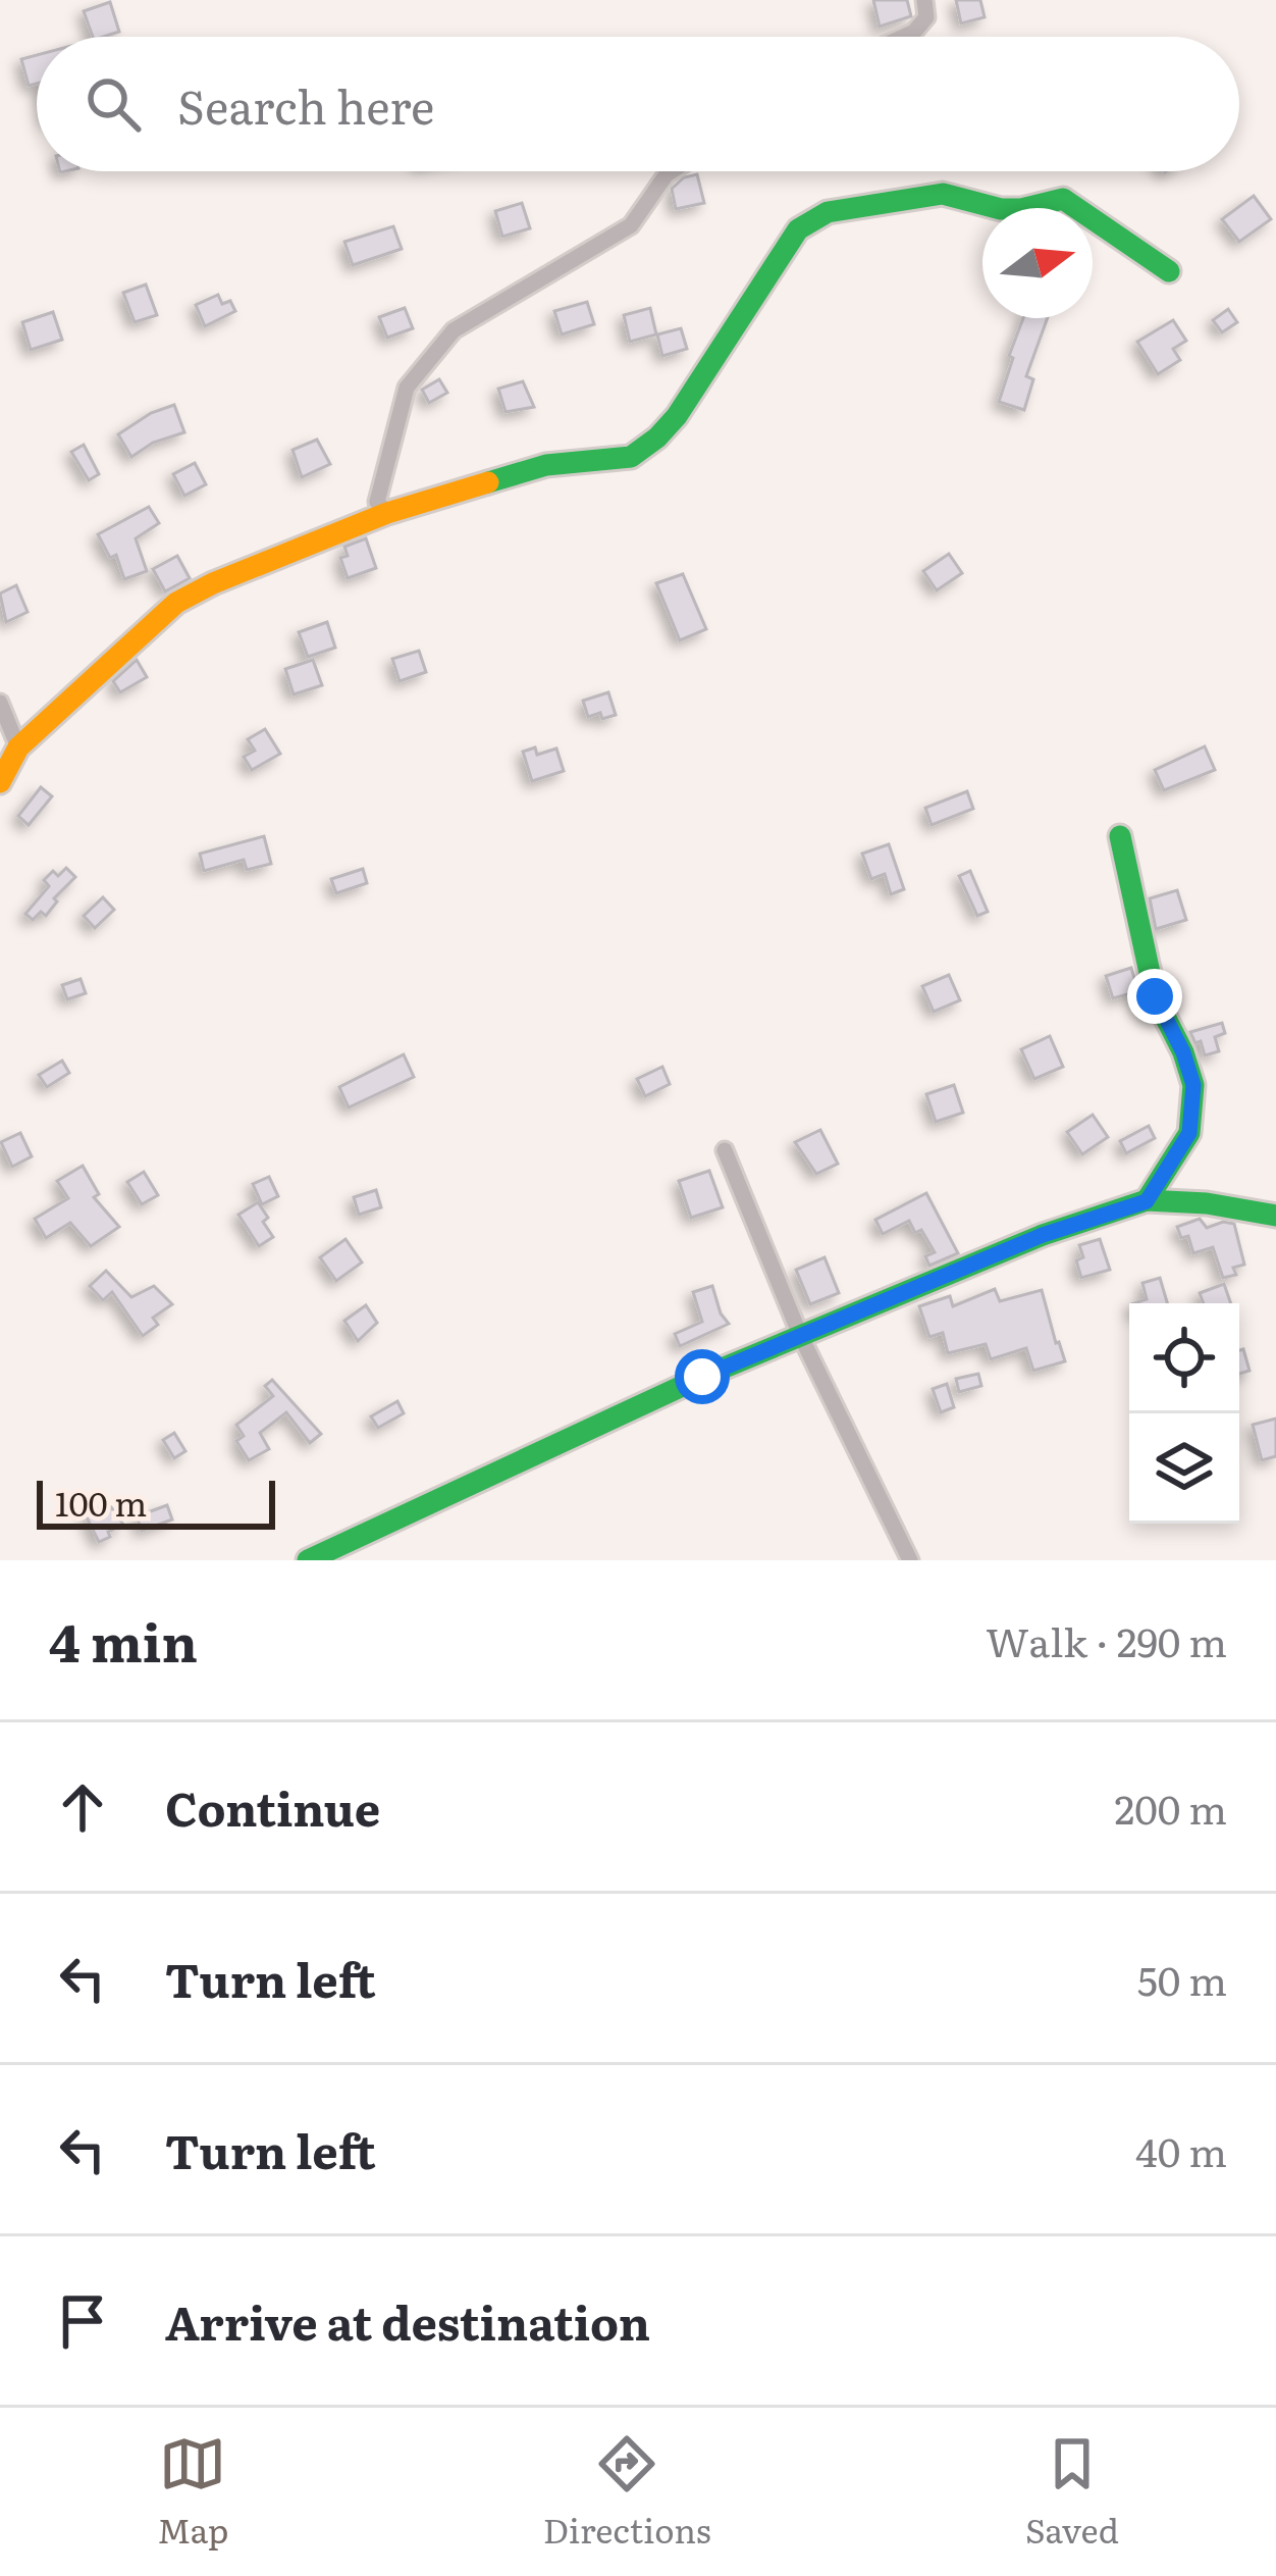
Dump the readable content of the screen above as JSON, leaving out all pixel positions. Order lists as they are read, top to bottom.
{
  "scale_bar": "100 m",
  "north": "right",
  "page": {
    "search": "Search here",
    "scale": "100 m",
    "heading": ["4 min", "Walk · 290 m"],
    "list": [
      ["Continue", "200 m"],
      ["Turn left", "50 m"],
      ["Turn left", "40 m"],
      "Arrive at destination"
    ],
    "nav": ["Map", "Directions", "Saved"]
  }
}
